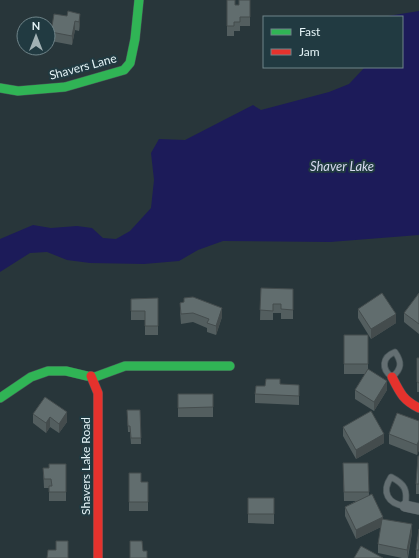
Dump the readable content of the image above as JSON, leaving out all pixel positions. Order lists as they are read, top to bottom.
{
  "streets": {
    "street": ["Shavers Lane", "Shavers Lake Road"]
  },
  "water": ["Shaver Lake"],
  "legend": ["Fast", "Jam"],
  "north": "top"
}
